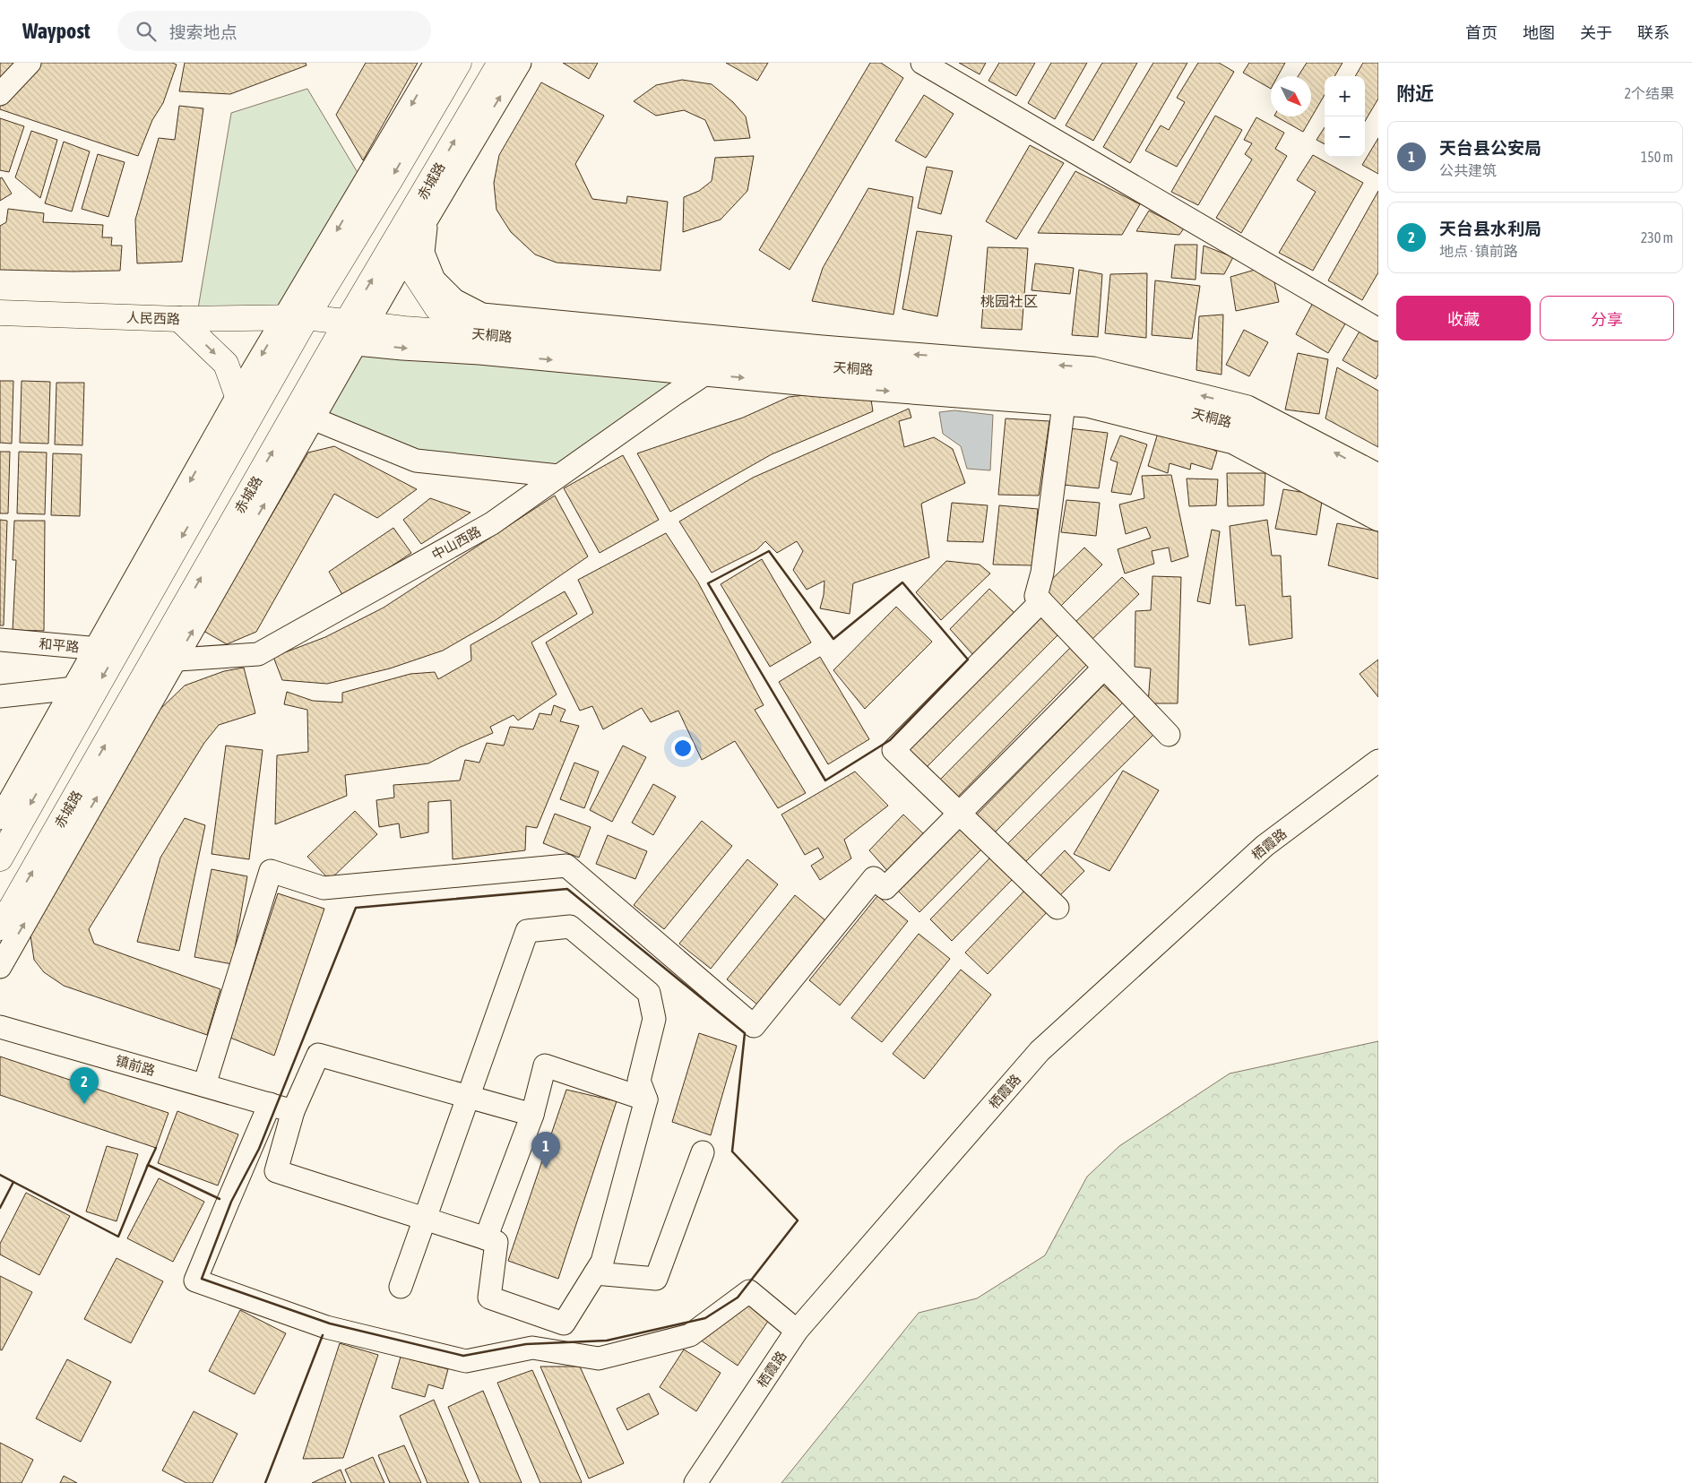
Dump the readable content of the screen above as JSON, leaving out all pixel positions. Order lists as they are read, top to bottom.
{
  "streets": {
    "main road": ["赤城路", "人民西路", "天桐路"],
    "street": [
      "中山西路",
      "和平路",
      "栖霞路",
      "镇前路"
    ]
  },
  "crossings": [
    ["赤城路", "天桐路"],
    ["赤城路", "中山西路"],
    ["人民西路", "天桐路"],
    ["天桐路", "中山西路"]
  ],
  "districts": ["桃园社区"],
  "north": "bottom right",
  "page": {
    "header": "Waypost",
    "search": "搜索地点",
    "nav": [
      "首页",
      "地图",
      "关于",
      "联系"
    ],
    "heading": ["附近", "2个结果"],
    "map_buttons": ["+", "−"],
    "list": [
      {
        "mark": "1",
        "name": "天台县公安局",
        "note": "公共建筑",
        "value": "150 m"
      },
      {
        "mark": "2",
        "name": "天台县水利局",
        "note": "地点 · 镇前路",
        "value": "230 m"
      }
    ],
    "buttons": ["收藏", "分享"],
    "pins": ["2", "1"]
  }
}
